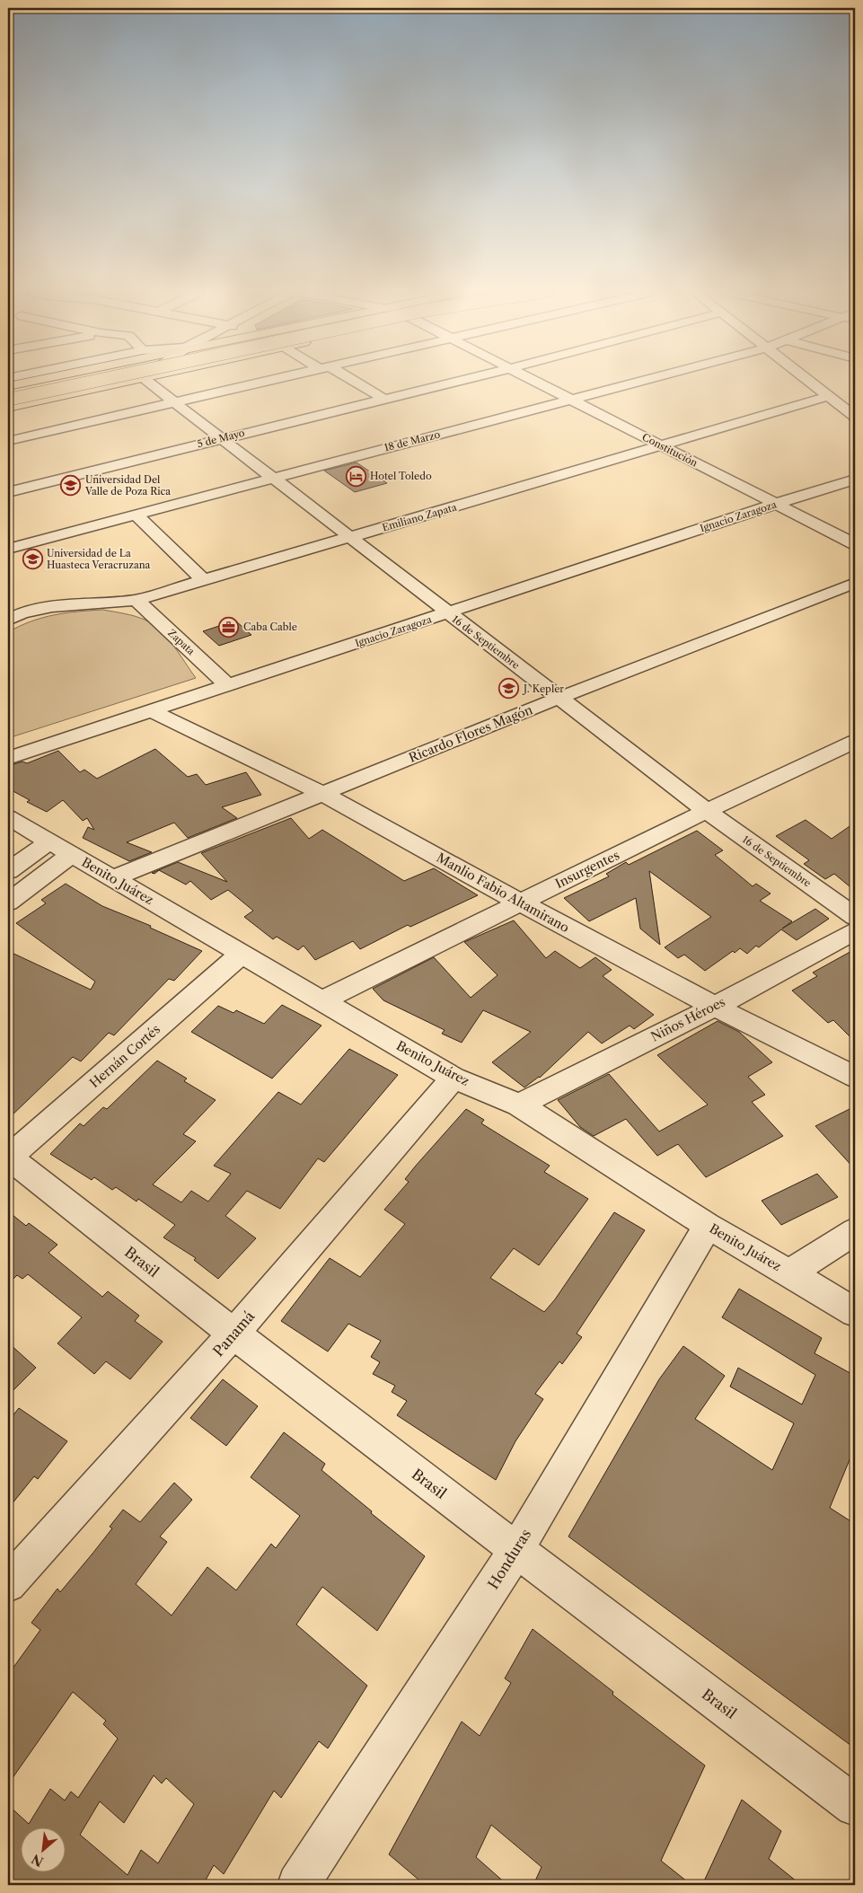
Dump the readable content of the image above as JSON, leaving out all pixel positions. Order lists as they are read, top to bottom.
{
  "streets": {
    "street": [
      "5 de Mayo",
      "18 de Marzo",
      "Constitución",
      "Ignacio Zaragoza",
      "Emiliano Zapata",
      "Zapata",
      "16 de Septiembre",
      "Ricardo Flores Magón",
      "Insurgentes",
      "Benito Juárez",
      "Manlio Fabio Altamirano",
      "Niños Héroes",
      "Hernán Cortés",
      "Brasil",
      "Panamá",
      "Honduras"
    ]
  },
  "crossings": [
    ["5 de Mayo", "16 de Septiembre"],
    ["18 de Marzo", "Constitución"],
    ["18 de Marzo", "16 de Septiembre"],
    ["Constitución", "Ignacio Zaragoza"],
    ["Constitución", "Emiliano Zapata"],
    ["Ignacio Zaragoza", "Zapata"],
    ["Ignacio Zaragoza", "16 de Septiembre"],
    ["Ignacio Zaragoza", "Manlio Fabio Altamirano"],
    ["Emiliano Zapata", "Zapata"],
    ["Emiliano Zapata", "16 de Septiembre"],
    ["16 de Septiembre", "Ricardo Flores Magón"],
    ["16 de Septiembre", "Insurgentes"],
    ["Ricardo Flores Magón", "Benito Juárez"],
    ["Ricardo Flores Magón", "Manlio Fabio Altamirano"],
    ["Insurgentes", "Benito Juárez"],
    ["Insurgentes", "Manlio Fabio Altamirano"],
    ["Benito Juárez", "Niños Héroes"],
    ["Benito Juárez", "Hernán Cortés"],
    ["Benito Juárez", "Panamá"],
    ["Benito Juárez", "Honduras"],
    ["Manlio Fabio Altamirano", "Niños Héroes"],
    ["Hernán Cortés", "Brasil"],
    ["Brasil", "Panamá"],
    ["Brasil", "Honduras"]
  ],
  "places": {
    "hotel": ["Hotel Toledo"],
    "school or university": ["Universidad Del Valle de Poza Rica", "Universidad de La Huasteca Veracruzana", "J. Kepler"],
    "office": ["Caba Cable"]
  },
  "north": "bottom left"
}
